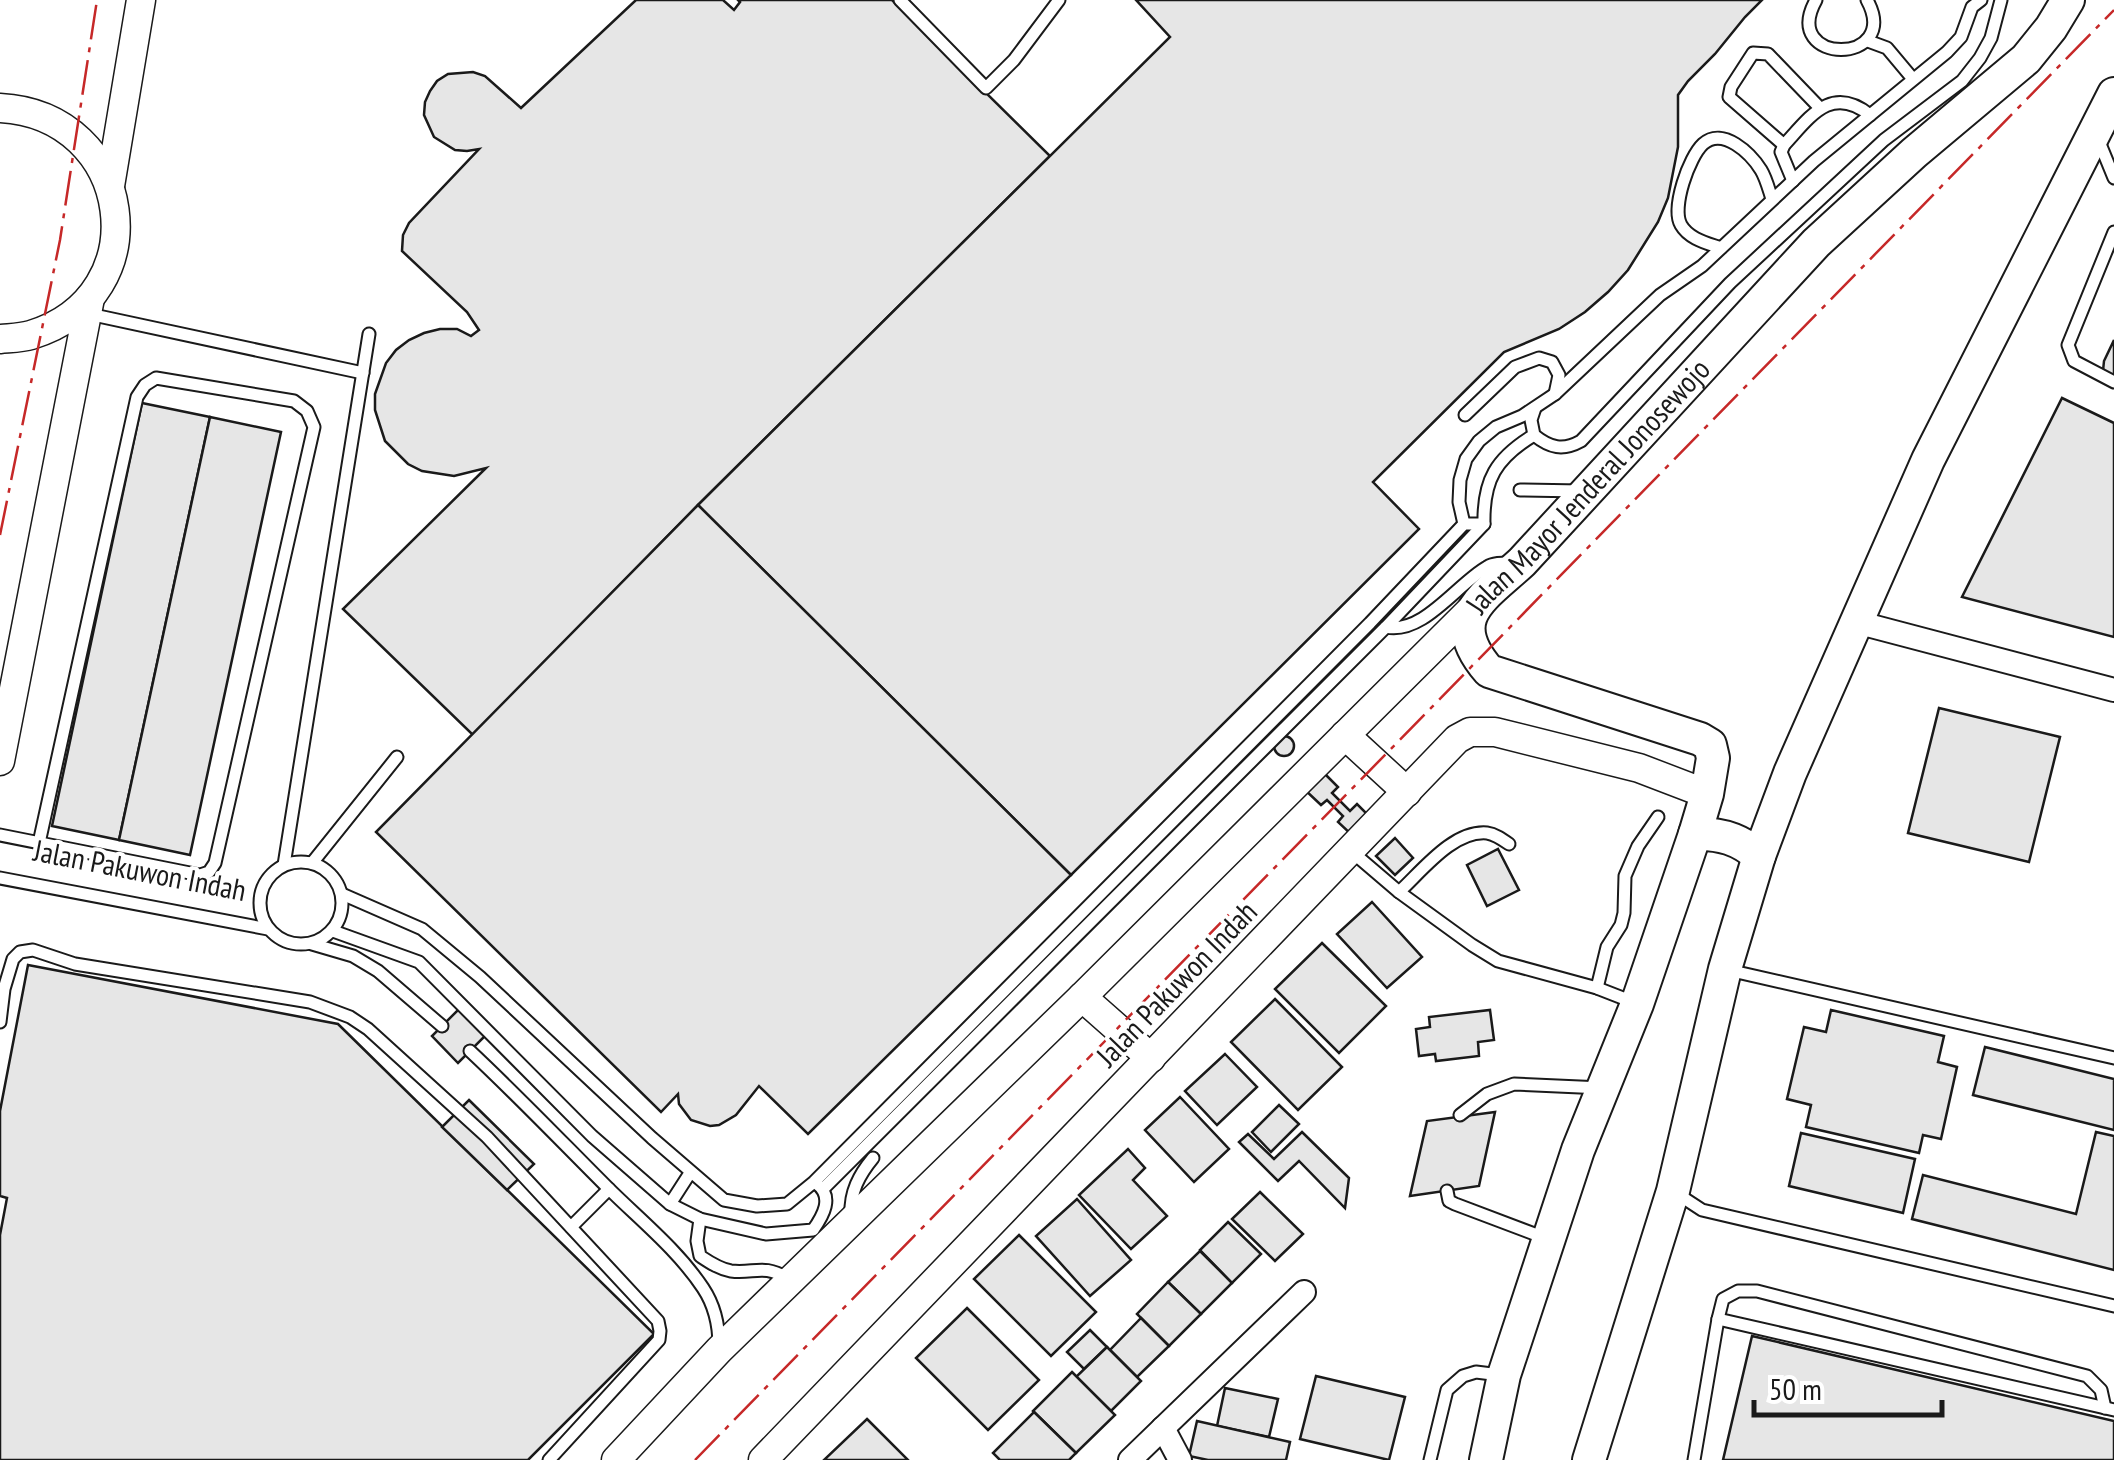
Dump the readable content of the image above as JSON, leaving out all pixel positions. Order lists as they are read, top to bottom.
{
  "streets": {
    "main road": ["Jalan Mayor Jenderal Jonosewojo"],
    "street": ["Jalan Pakuwon Indah"]
  },
  "crossings": [
    ["Jalan Mayor Jenderal Jonosewojo", "Jalan Pakuwon Indah"]
  ],
  "scale_bar": "50 m"
}
